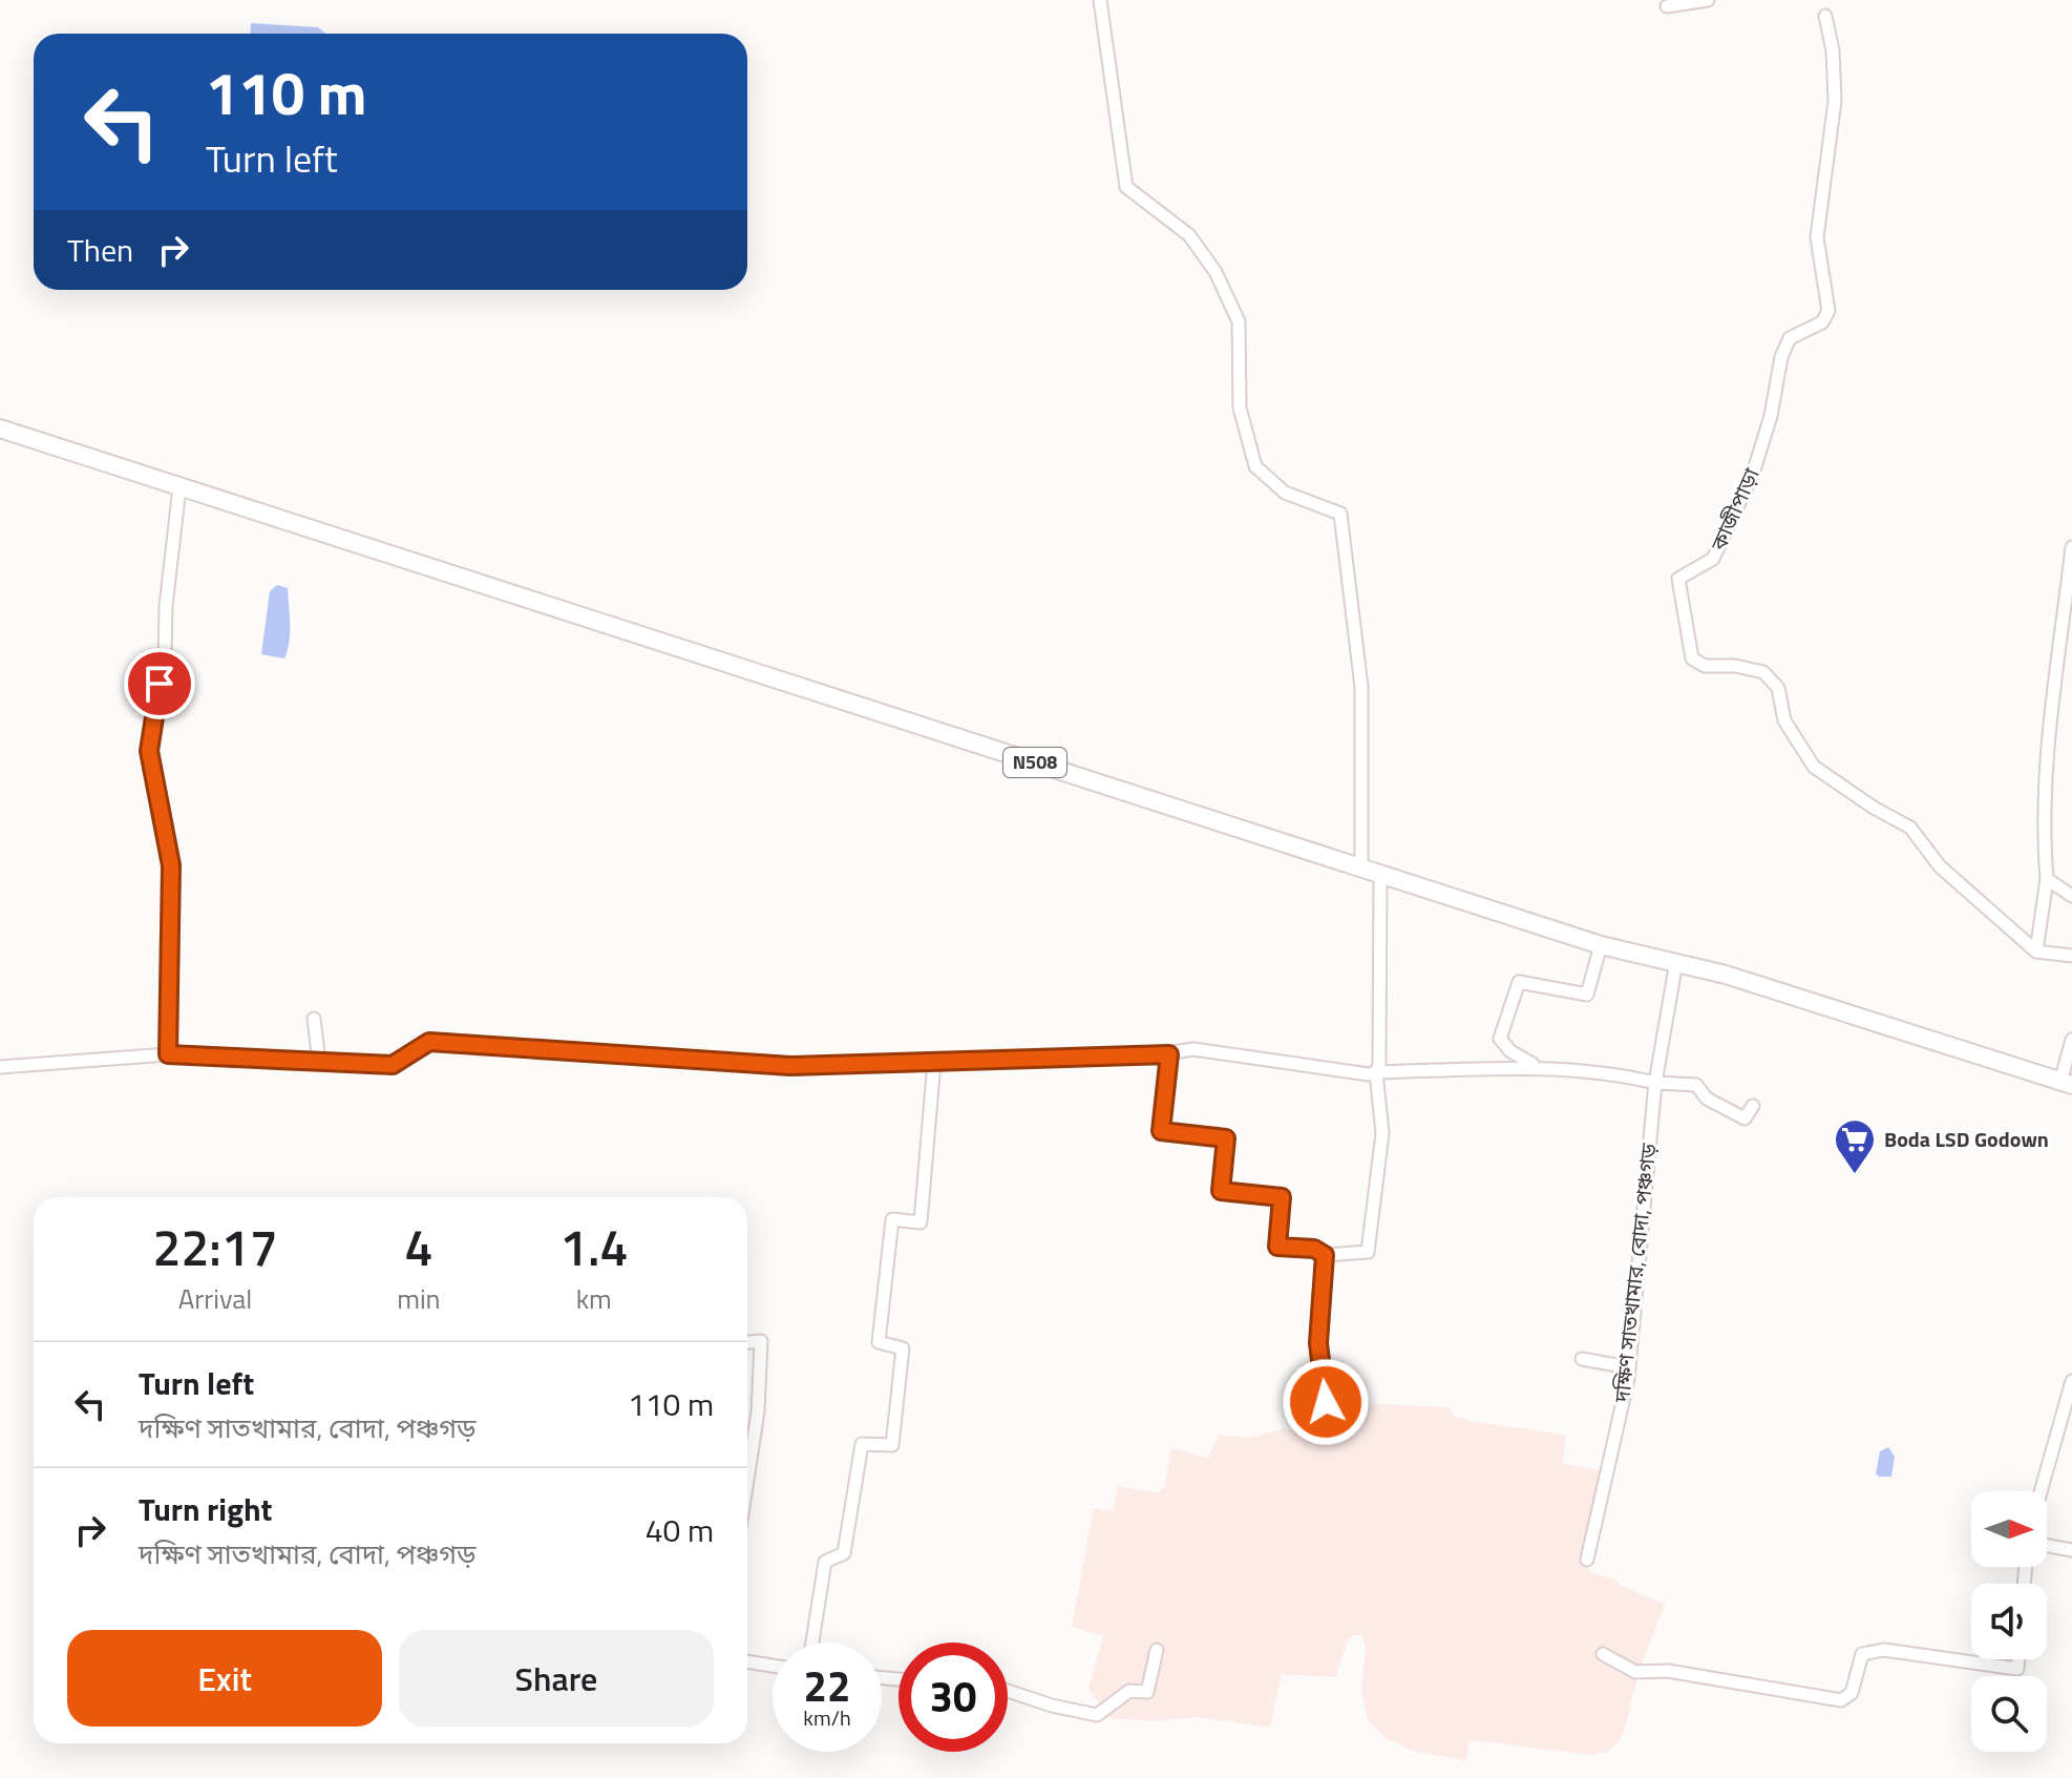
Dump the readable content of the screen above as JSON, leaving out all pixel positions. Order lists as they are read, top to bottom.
{
  "streets": {
    "highway": ["N508"],
    "street": ["কাজীপাড়া", "দক্ষিণ সাতখামার, বোদা, পঞ্চগড়"]
  },
  "crossings": [
    ["N508", "দক্ষিণ সাতখামার, বোদা, পঞ্চগড়"]
  ],
  "places": {
    "supermarket": ["Boda LSD Godown"]
  },
  "north": "right",
  "page": {
    "turn": ["110 m", "Turn left"],
    "then": "Then",
    "eta": [
      "22:17",
      "Arrival",
      "4",
      "min",
      "1.4",
      "km"
    ],
    "list": [
      {
        "name": "Turn left",
        "note": "দক্ষিণ সাতখামার, বোদা, পঞ্চগড়",
        "value": "110 m"
      },
      {
        "name": "Turn right",
        "note": "দক্ষিণ সাতখামার, বোদা, পঞ্চগড়",
        "value": "40 m"
      }
    ],
    "buttons": ["Exit", "Share"],
    "speed": "22 km/h",
    "limit": "30"
  }
}
